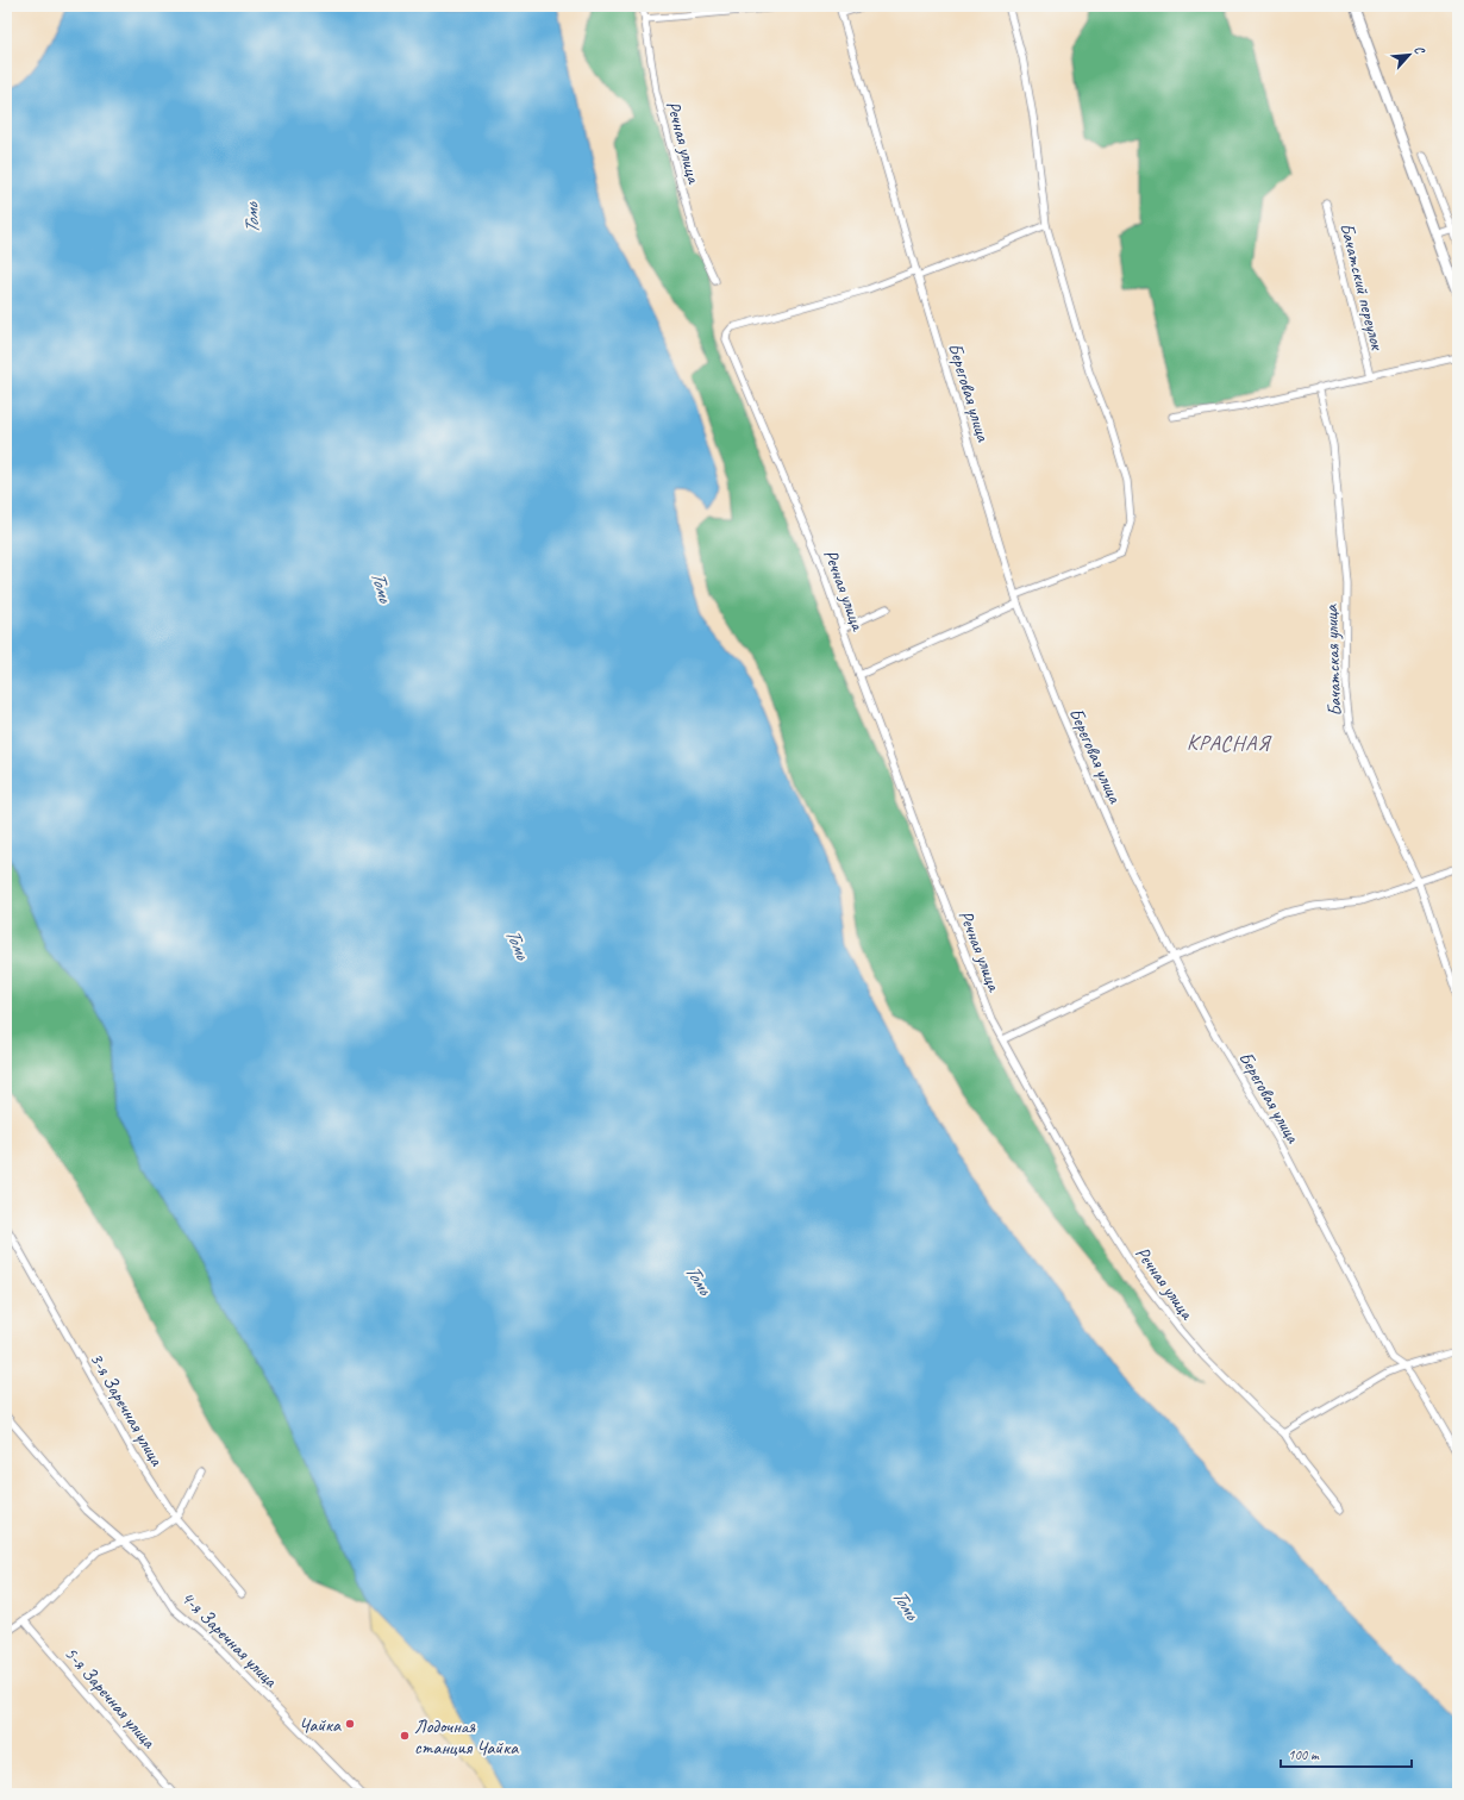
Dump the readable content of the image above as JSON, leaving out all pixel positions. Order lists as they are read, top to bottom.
{
  "streets": {
    "street": [
      "Речная улица",
      "Бачатский переулок",
      "Береговая улица",
      "Бачатская улица",
      "3-я Заречная улица",
      "4-я Заречная улица",
      "5-я Заречная улица"
    ]
  },
  "crossings": [
    ["Речная улица", "Береговая улица"]
  ],
  "districts": ["КРАСНАЯ"],
  "water": ["Томь"],
  "places": ["Чайка", "Лодочная станция Чайка"],
  "scale_bar": "100 m",
  "north": "top right"
}
